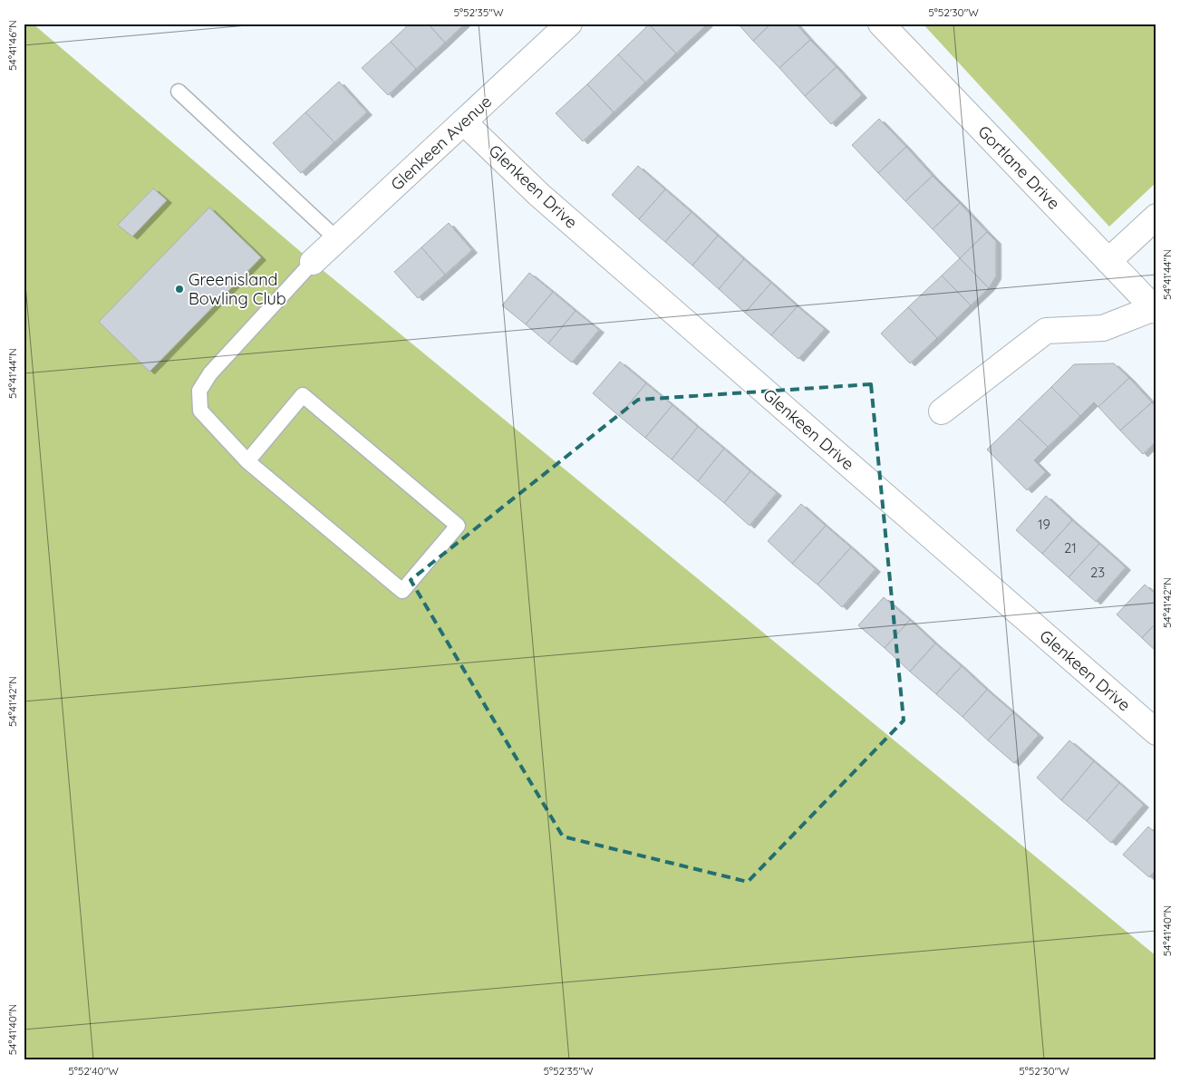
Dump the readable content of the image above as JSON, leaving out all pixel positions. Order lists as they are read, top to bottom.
{
  "streets": {
    "street": ["Glenkeen Avenue", "Gortlane Drive", "Glenkeen Drive"]
  },
  "crossings": [
    ["Glenkeen Avenue", "Glenkeen Drive"]
  ],
  "places": ["Greenisland Bowling Club"],
  "house_numbers": ["19", "21", "23"],
  "coordinates": [
    "5°52'35\"W",
    "5°52'30\"W",
    "54°41'46\"N",
    "54°41'44\"N",
    "54°41'42\"N",
    "54°41'40\"N",
    "5°52'40\"W"
  ]
}
